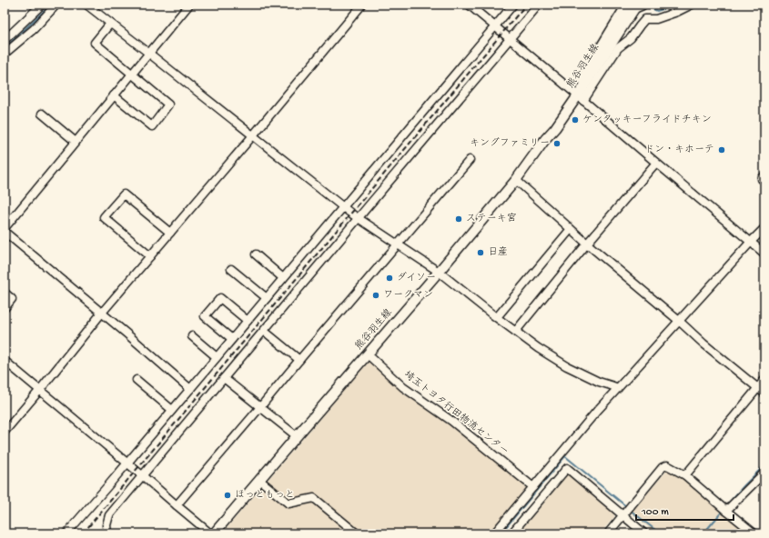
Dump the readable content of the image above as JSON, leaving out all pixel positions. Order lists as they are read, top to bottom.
{
  "streets": {
    "main road": ["熊谷羽生線"],
    "street": ["埼玉トヨタ行田物流センター"]
  },
  "crossings": [
    ["熊谷羽生線", "埼玉トヨタ行田物流センター"]
  ],
  "places": [
    "ケンタッキーフライドチキン",
    "キングファミリー",
    "ドン・キホーテ",
    "ステーキ宮",
    "日産",
    "ダイソー",
    "ワークマン",
    "ほっともっと"
  ],
  "scale_bar": "100 m"
}
